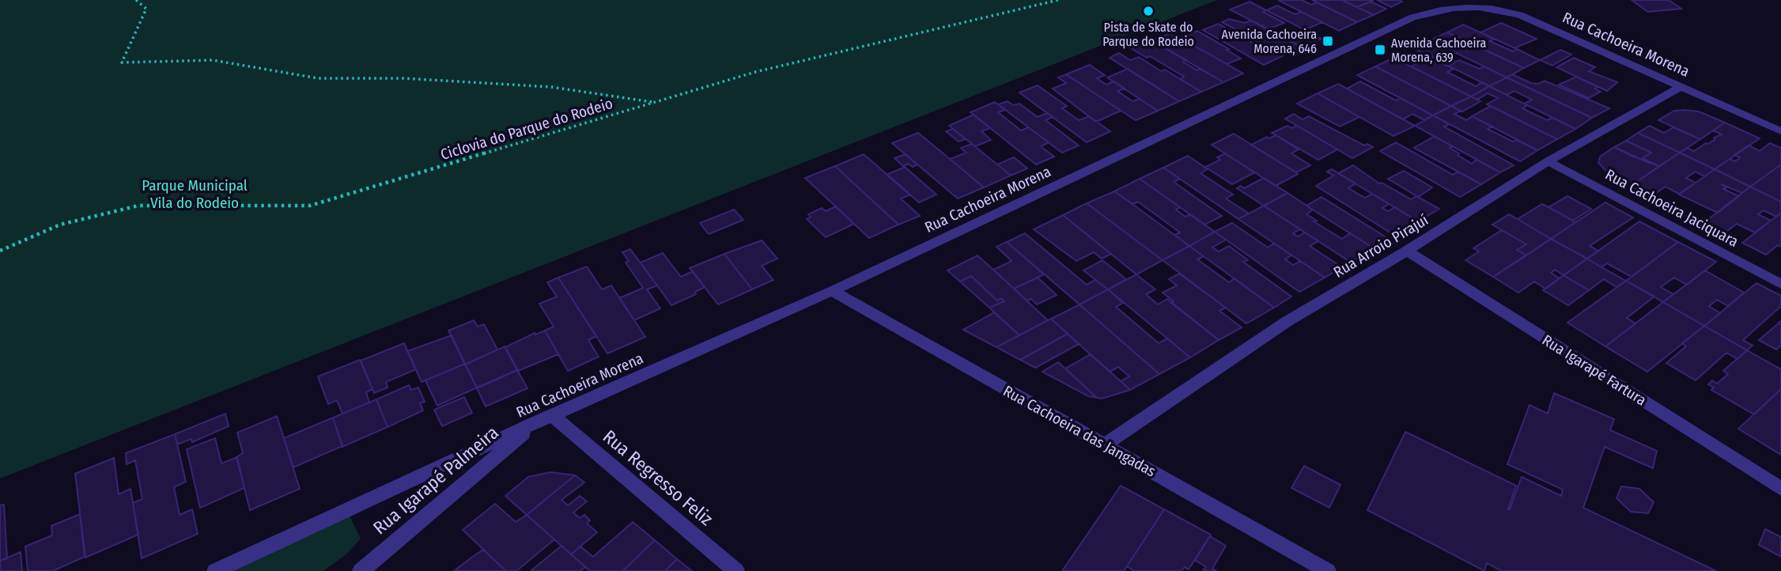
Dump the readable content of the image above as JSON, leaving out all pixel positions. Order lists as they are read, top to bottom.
{
  "streets": {
    "street": [
      "Rua Cachoeira Morena",
      "Rua Cachoeira Jaciquara",
      "Rua Arroio Pirajuí",
      "Rua Igarapé Fartura",
      "Rua Cachoeira das Jangadas",
      "Rua Regresso Feliz",
      "Rua Igarapé Palmeira"
    ],
    "path": ["Ciclovia do Parque do Rodeio"]
  },
  "crossings": [
    ["Rua Cachoeira Morena", "Rua Arroio Pirajuí"],
    ["Rua Cachoeira Morena", "Rua Cachoeira das Jangadas"],
    ["Rua Cachoeira Morena", "Rua Regresso Feliz"],
    ["Rua Cachoeira Morena", "Rua Igarapé Palmeira"],
    ["Rua Cachoeira Jaciquara", "Rua Arroio Pirajuí"],
    ["Rua Arroio Pirajuí", "Rua Igarapé Fartura"],
    ["Rua Arroio Pirajuí", "Rua Cachoeira das Jangadas"],
    ["Rua Regresso Feliz", "Rua Igarapé Palmeira"]
  ],
  "parks": ["Parque Municipal Vila do Rodeio"],
  "places": {
    "other": ["Pista de Skate do Parque do Rodeio"],
    "transit": ["Avenida Cachoeira Morena, 646", "Avenida Cachoeira Morena, 639"]
  }
}
